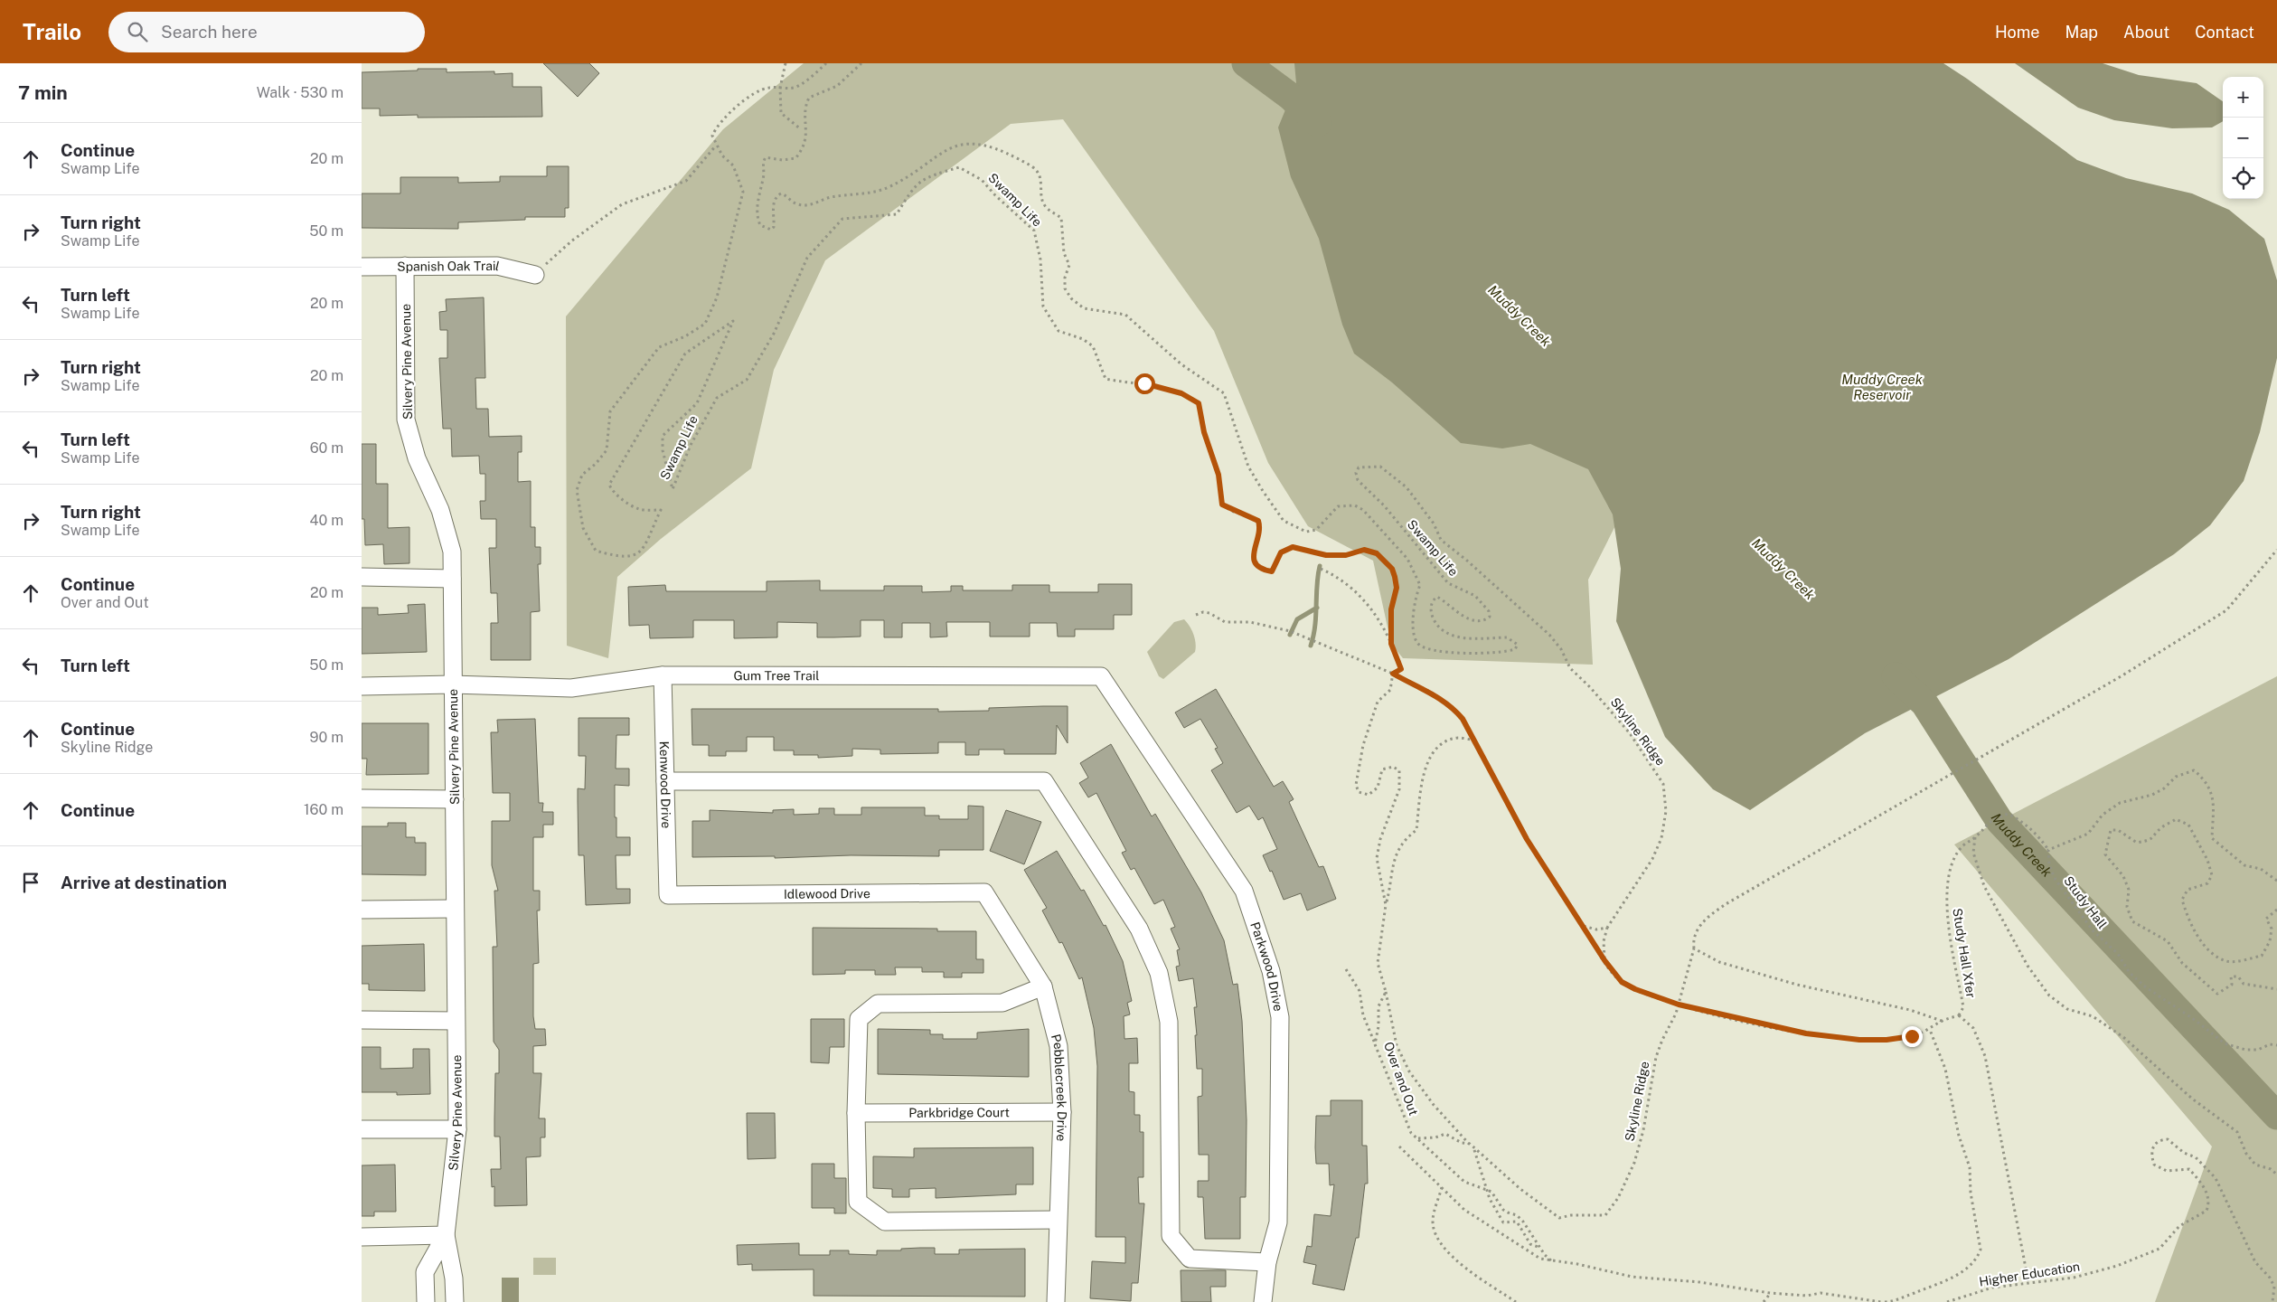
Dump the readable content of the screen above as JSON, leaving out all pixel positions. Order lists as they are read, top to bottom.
{
  "streets": {
    "street": [
      "Spanish Oak Trail",
      "Silvery Pine Avenue",
      "Gum Tree Trail",
      "Kenwood Drive",
      "Idlewood Drive",
      "Parkwood Drive",
      "Pebblecreek Drive",
      "Parkbridge Court"
    ],
    "path": [
      "Swamp Life",
      "Skyline Ridge",
      "Study Hall",
      "Study Hall Xfer",
      "Over and Out",
      "Higher Education"
    ]
  },
  "crossings": [
    ["Swamp Life", "Skyline Ridge"],
    ["Spanish Oak Trail", "Silvery Pine Avenue"],
    ["Silvery Pine Avenue", "Gum Tree Trail"],
    ["Gum Tree Trail", "Kenwood Drive"],
    ["Gum Tree Trail", "Parkwood Drive"],
    ["Skyline Ridge", "Over and Out"],
    ["Kenwood Drive", "Idlewood Drive"],
    ["Idlewood Drive", "Pebblecreek Drive"],
    ["Study Hall", "Study Hall Xfer"],
    ["Pebblecreek Drive", "Parkbridge Court"]
  ],
  "water": ["Muddy Creek", "Muddy Creek Reservoir"],
  "page": {
    "header": "Trailo",
    "search": "Search here",
    "nav": [
      "Home",
      "Map",
      "About",
      "Contact"
    ],
    "heading": ["7 min", "Walk · 530 m"],
    "map_buttons": ["+", "−"],
    "list": [
      ["Continue", "Swamp Life", "20 m"],
      ["Turn right", "Swamp Life", "50 m"],
      ["Turn left", "Swamp Life", "20 m"],
      ["Turn right", "Swamp Life", "20 m"],
      ["Turn left", "Swamp Life", "60 m"],
      ["Turn right", "Swamp Life", "40 m"],
      ["Continue", "Over and Out", "20 m"],
      ["Turn left", "50 m"],
      ["Continue", "Skyline Ridge", "90 m"],
      ["Continue", "160 m"],
      "Arrive at destination"
    ]
  }
}
